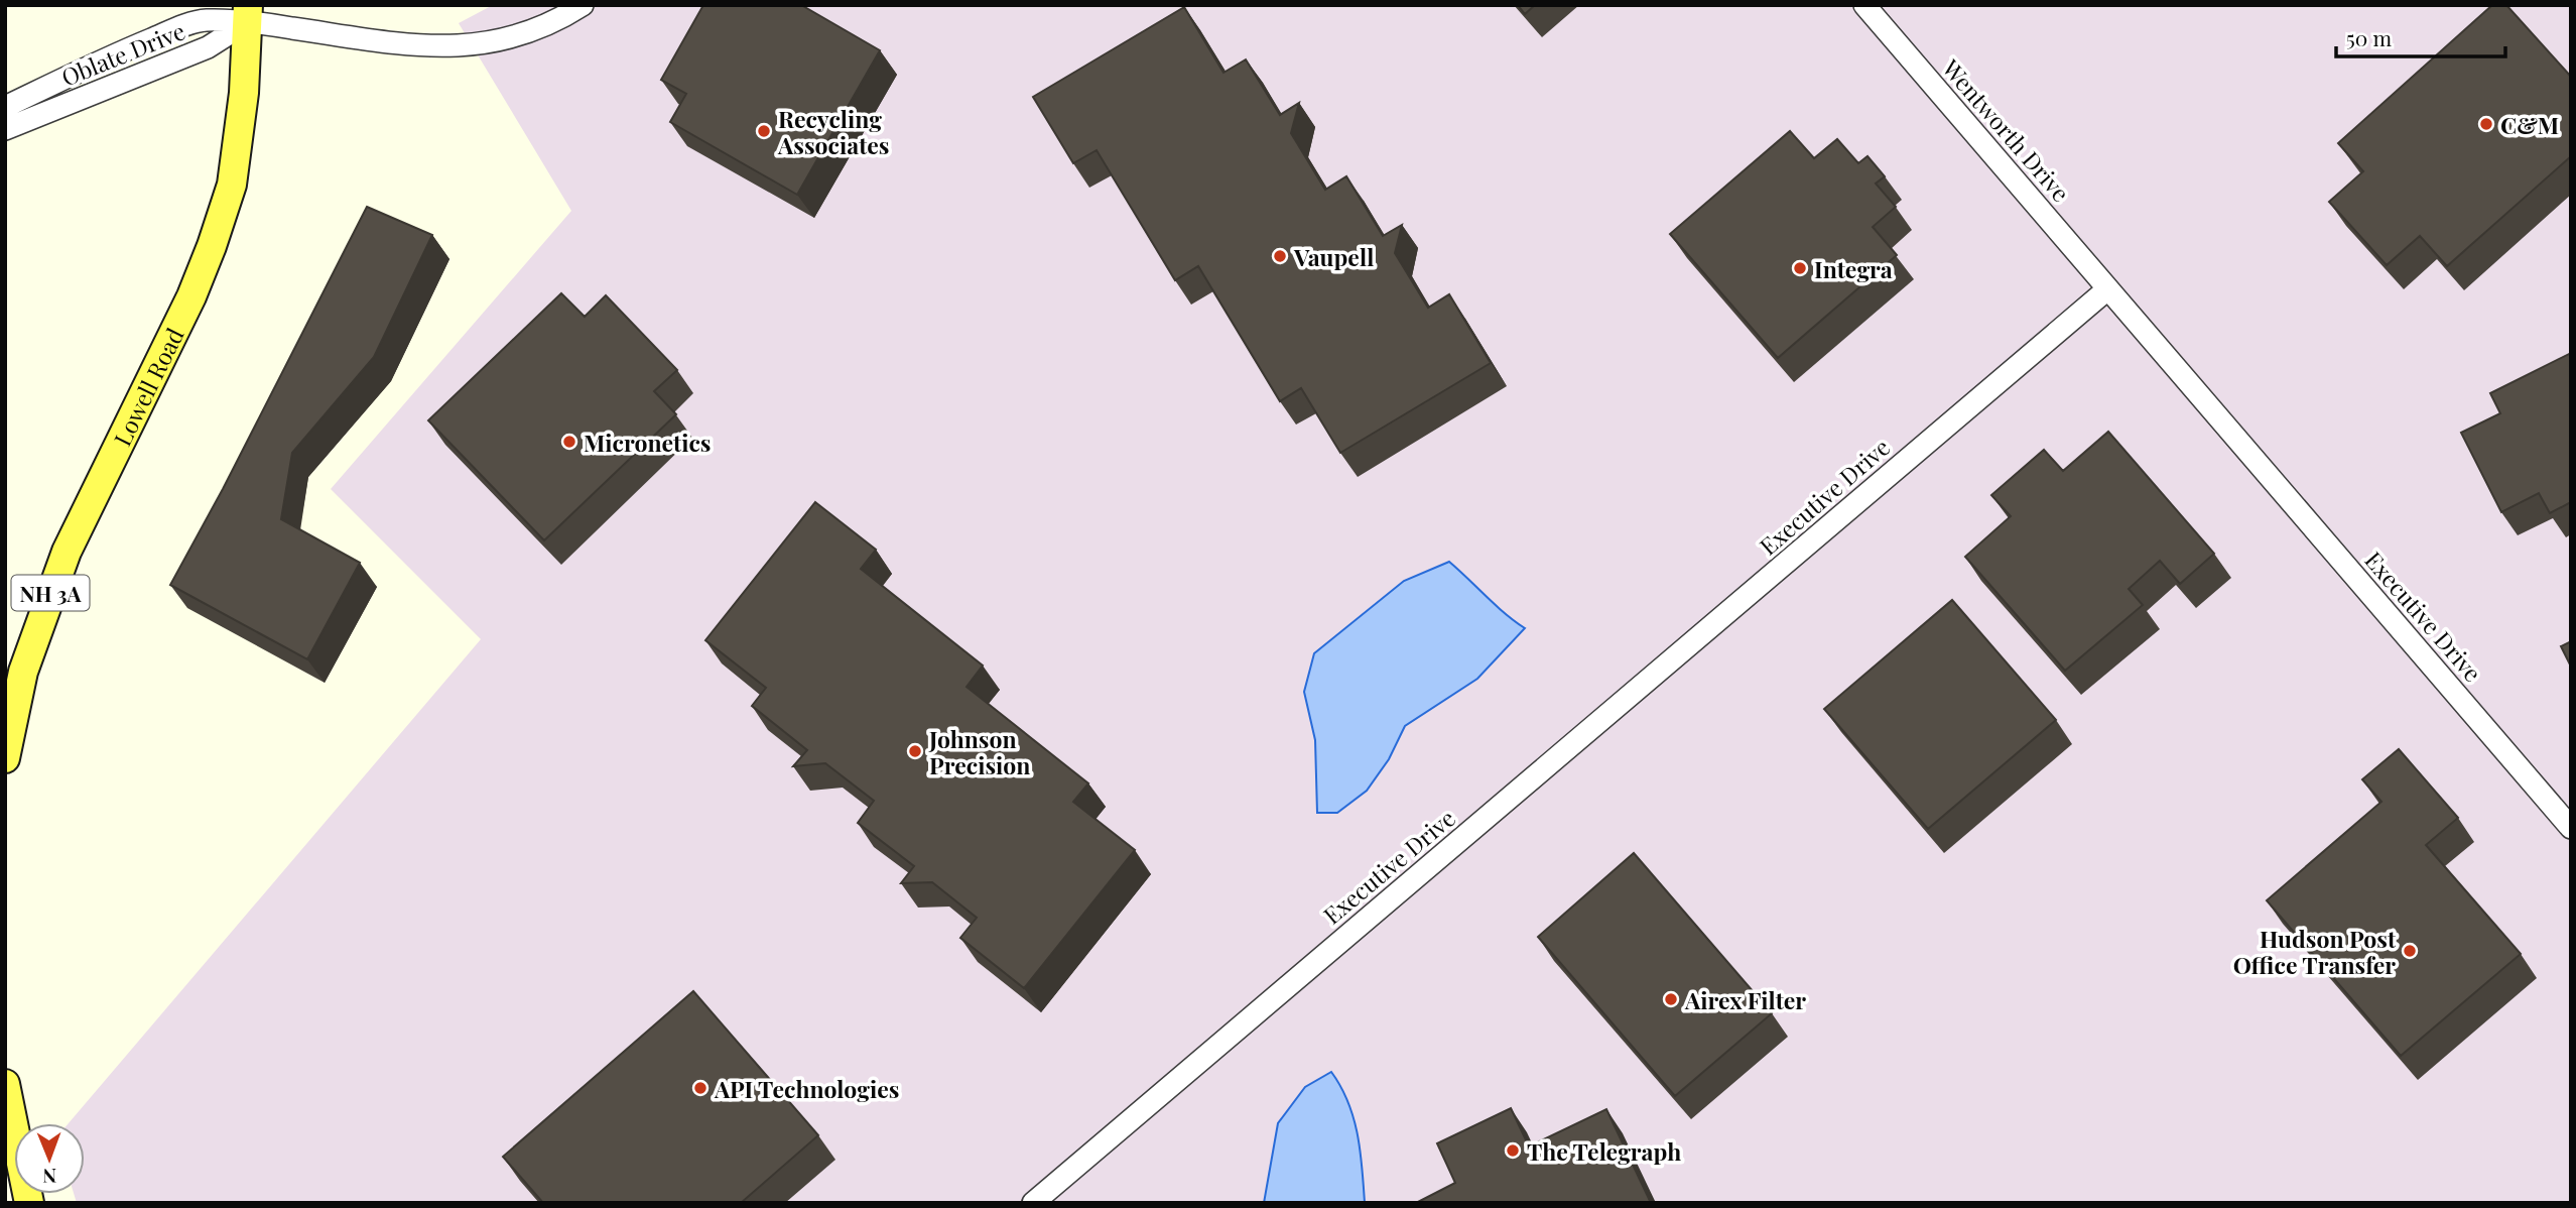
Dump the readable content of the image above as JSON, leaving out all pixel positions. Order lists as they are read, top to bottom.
{
  "streets": {
    "main road": ["Lowell Road", "NH 3A"],
    "street": ["Oblate Drive", "Wentworth Drive", "Executive Drive"]
  },
  "crossings": [
    ["Oblate Drive", "Lowell Road"],
    ["Wentworth Drive", "Executive Drive"]
  ],
  "places": [
    "C&M",
    "Recycling Associates",
    "Vaupell",
    "Integra",
    "Micronetics",
    "Johnson Precision",
    "Hudson Post Office Transfer",
    "Airex Filter",
    "API Technologies",
    "The Telegraph"
  ],
  "scale_bar": "50 m",
  "north": "bottom"
}
